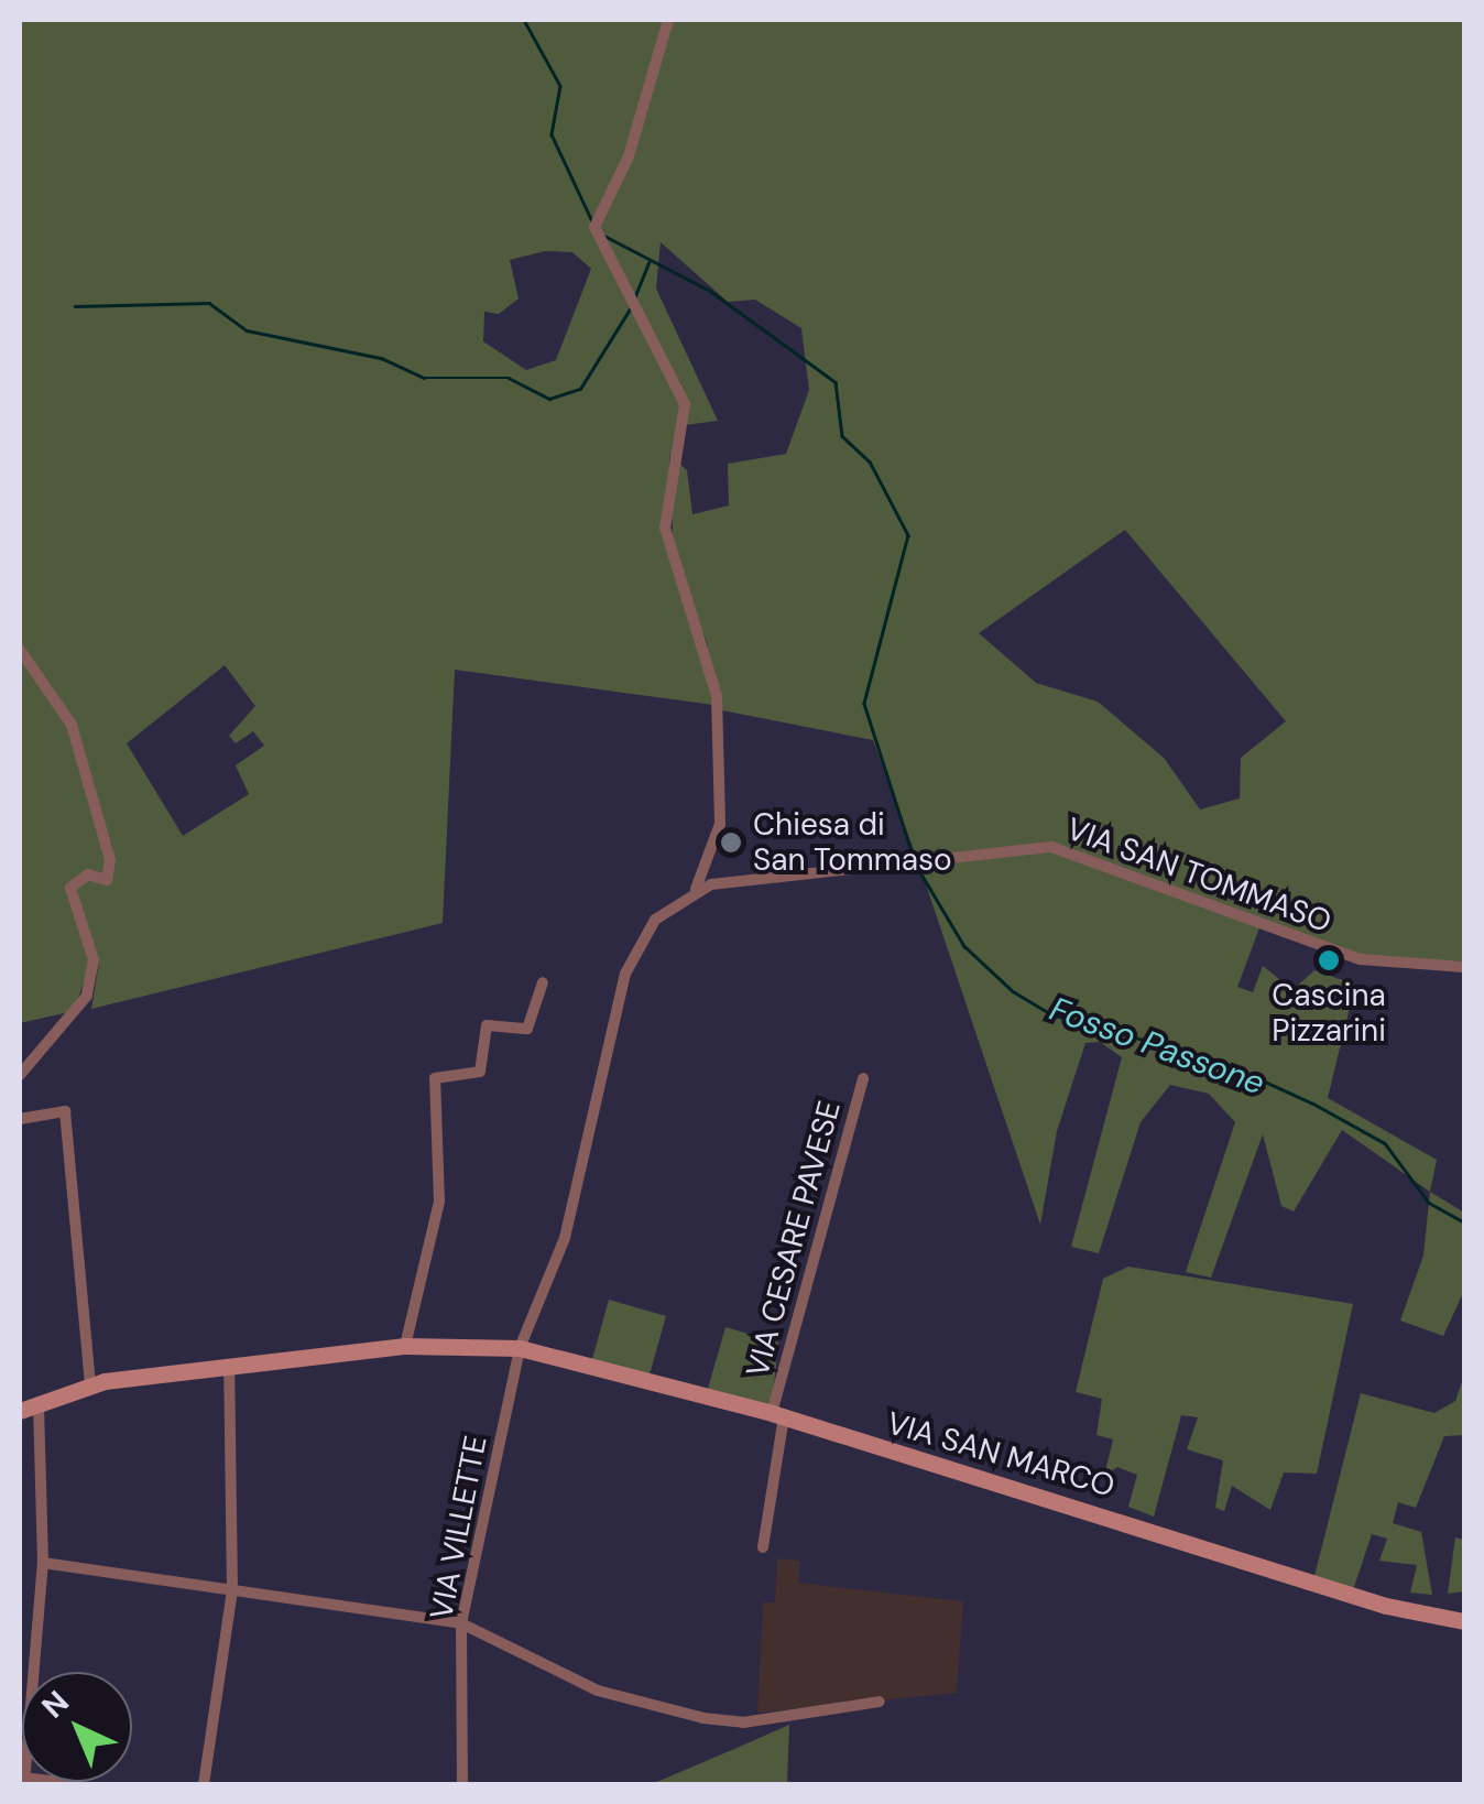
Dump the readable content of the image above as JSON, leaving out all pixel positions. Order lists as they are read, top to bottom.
{
  "streets": {
    "street": [
      "VIA SAN TOMMASO",
      "VIA CESARE PAVESE",
      "VIA SAN MARCO",
      "VIA VILLETTE"
    ]
  },
  "crossings": [
    ["VIA CESARE PAVESE", "VIA SAN MARCO"],
    ["VIA SAN MARCO", "VIA VILLETTE"]
  ],
  "water": ["Fosso Passone"],
  "places": ["Chiesa di San Tommaso", "Cascina Pizzarini"],
  "north": "top left"
}
